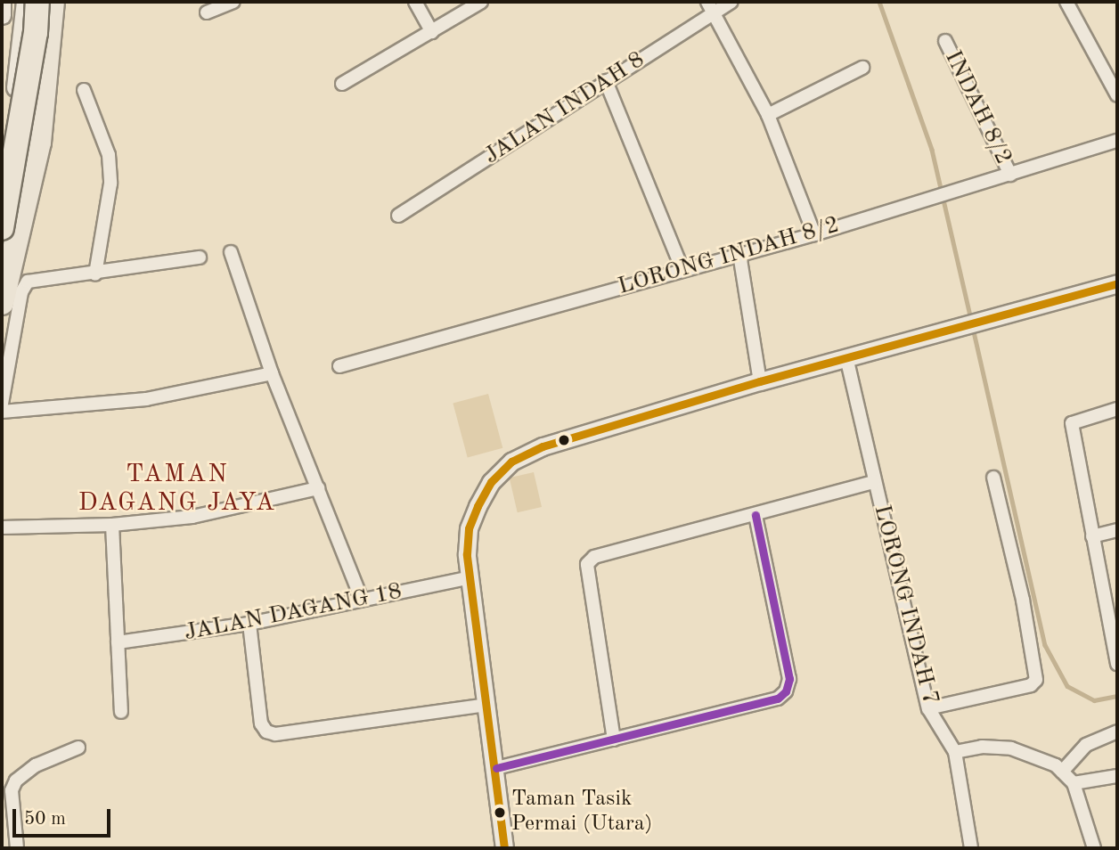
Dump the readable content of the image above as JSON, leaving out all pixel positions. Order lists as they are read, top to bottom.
{
  "streets": {
    "street": [
      "INDAH 8/2",
      "JALAN INDAH 8",
      "LORONG INDAH 8/2",
      "LORONG INDAH 7",
      "JALAN DAGANG 18"
    ]
  },
  "crossings": [
    ["INDAH 8/2", "LORONG INDAH 8/2"]
  ],
  "districts": ["TAMAN DAGANG JAYA"],
  "places": ["Taman Tasik Permai (Utara)"],
  "scale_bar": "50 m"
}
